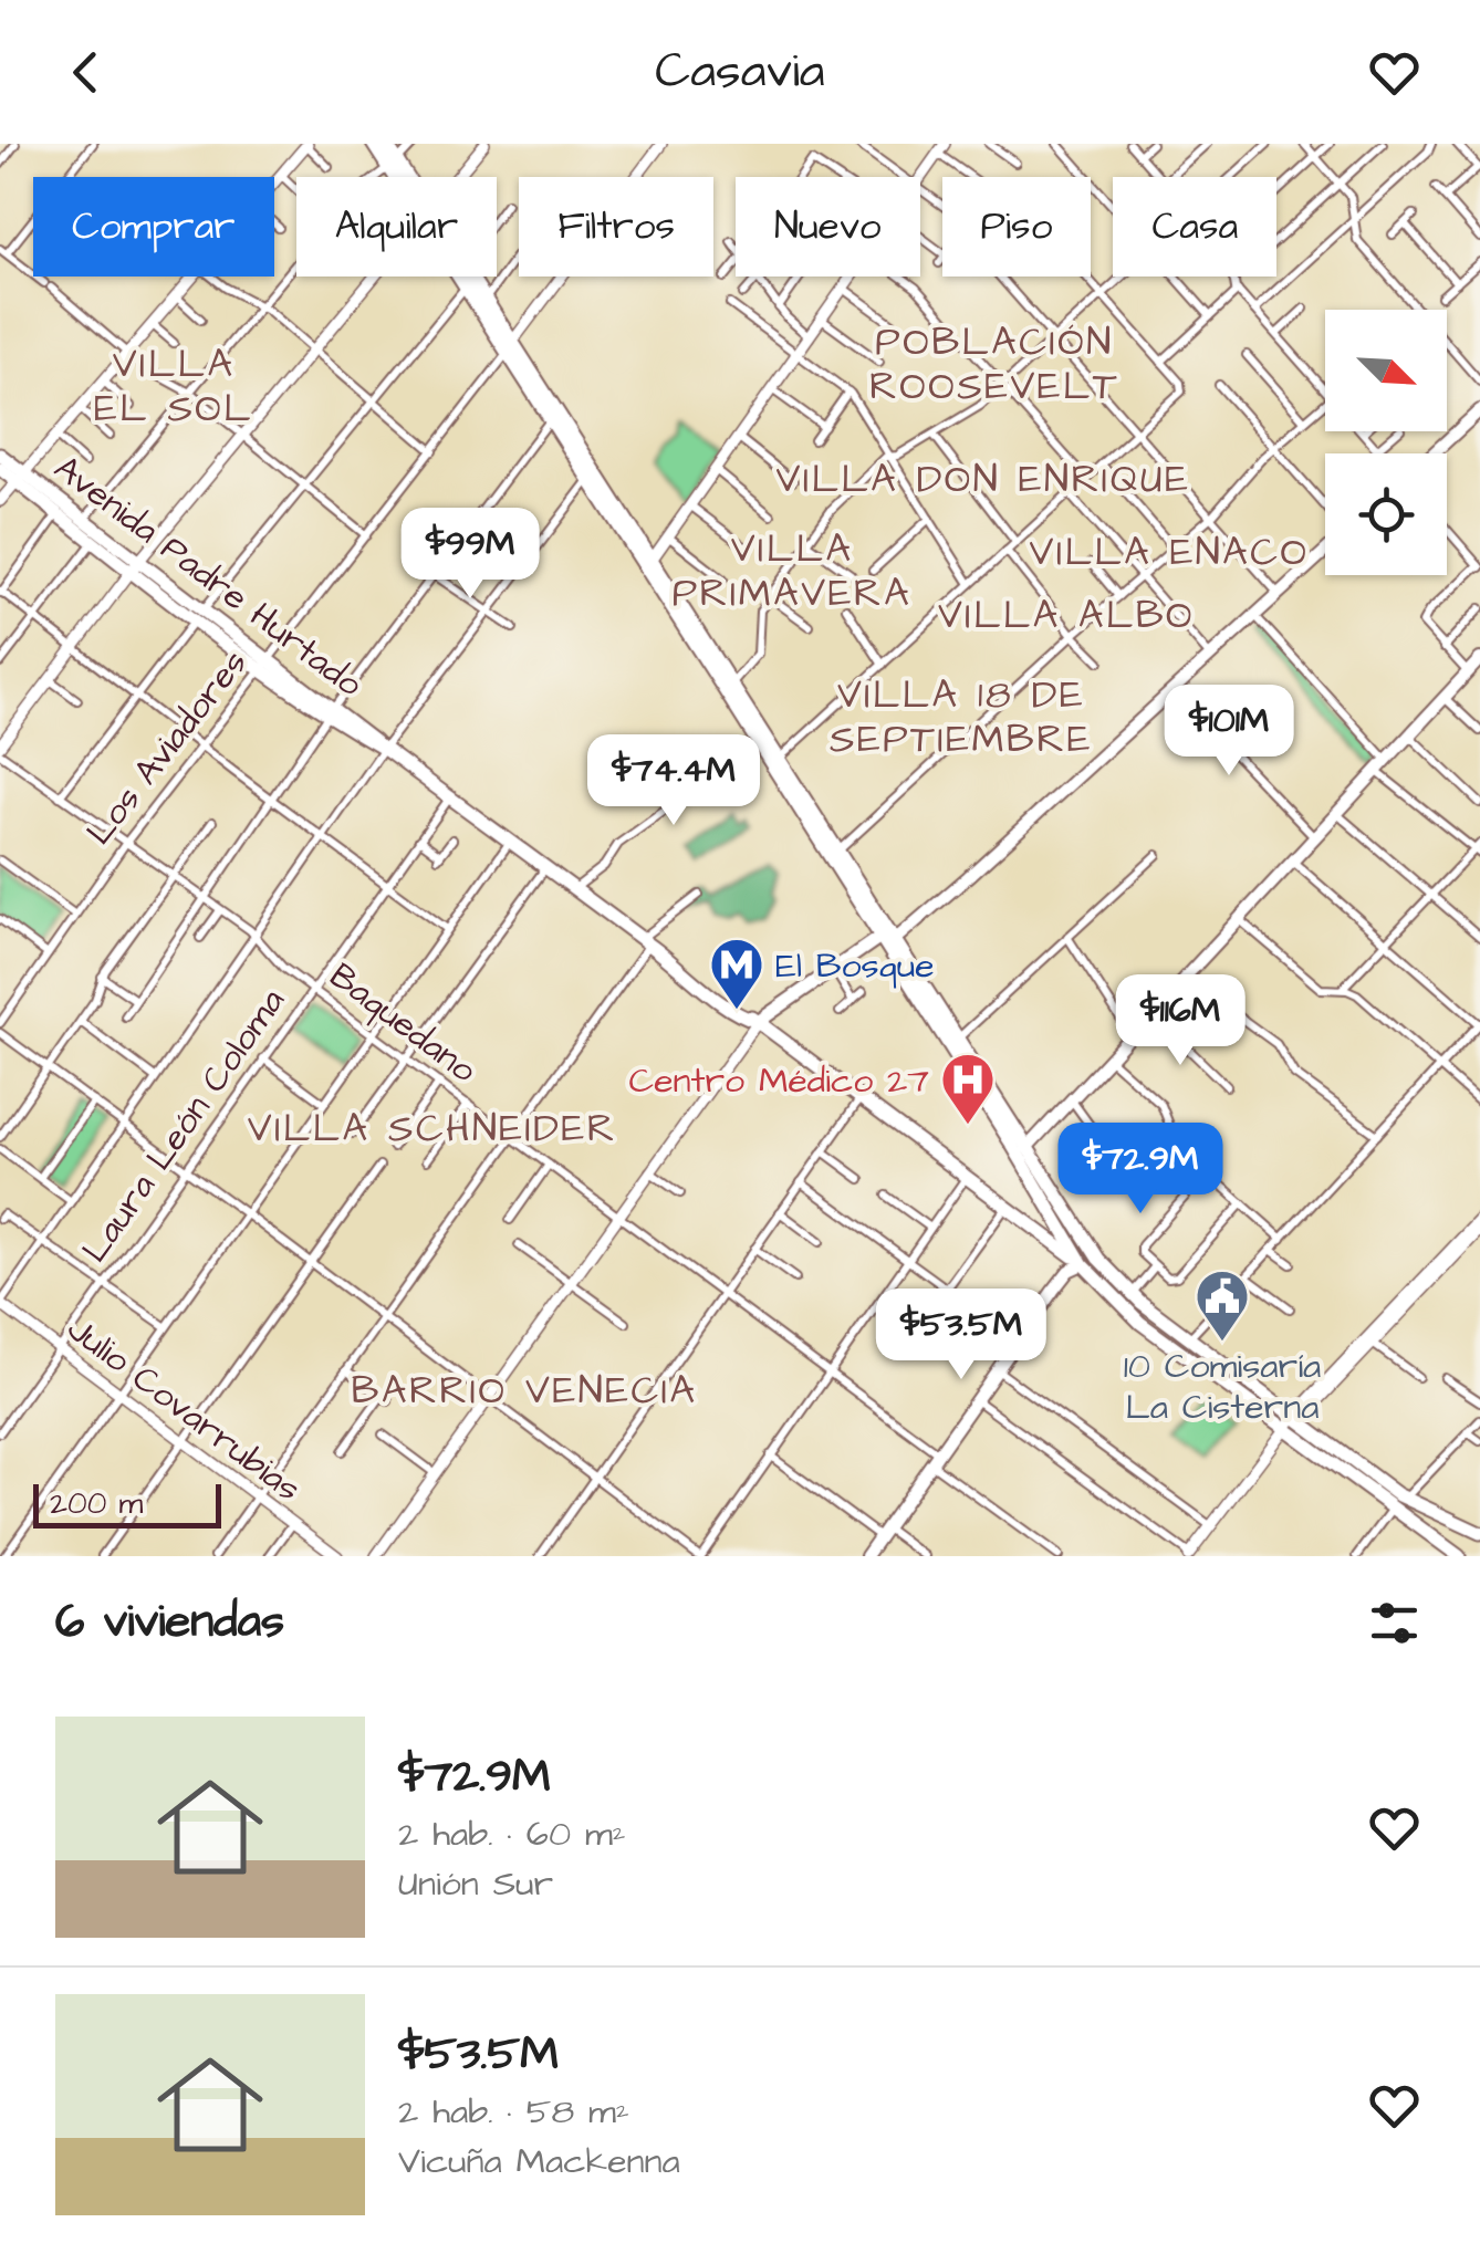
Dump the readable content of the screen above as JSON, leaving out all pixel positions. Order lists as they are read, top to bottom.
{
  "streets": {
    "main road": ["Avenida Padre Hurtado"],
    "street": [
      "Los Aviadores",
      "Baquedano",
      "Laura León Coloma",
      "Julio Covarrubias"
    ]
  },
  "crossings": [
    ["Avenida Padre Hurtado", "Los Aviadores"],
    ["Avenida Padre Hurtado", "Laura León Coloma"],
    ["Los Aviadores", "Baquedano"],
    ["Baquedano", "Laura León Coloma"],
    ["Laura León Coloma", "Julio Covarrubias"]
  ],
  "districts": [
    "POBLACIÓN ROOSEVELT",
    "VILLA EL SOL",
    "VILLA DON ENRIQUE",
    "VILLA PRIMAVERA",
    "VILLA ENACO",
    "VILLA ALBO",
    "VILLA 18 DE SEPTIEMBRE",
    "VILLA SCHNEIDER",
    "BARRIO VENECIA"
  ],
  "places": {
    "metro station": ["El Bosque"],
    "hospital": ["Centro Médico 27"],
    "public building": ["10 Comisaría La Cisterna"]
  },
  "scale_bar": "200 m",
  "north": "bottom right",
  "page": {
    "header": "Casavia",
    "chip": [
      "Comprar",
      "Alquilar",
      "Filtros",
      "Nuevo",
      "Piso",
      "Casa"
    ],
    "price": [
      "$99M",
      "$101M",
      "$74.4M",
      "$116M",
      "$72.9M",
      "$53.5M"
    ],
    "scale": "200 m",
    "heading": "6 viviendas",
    "list": [
      {
        "name": "$72.9M",
        "note": "2 hab. · 60 m² · Unión Sur"
      },
      {
        "name": "$53.5M",
        "note": "2 hab. · 58 m² · Vicuña Mackenna"
      }
    ]
  }
}
